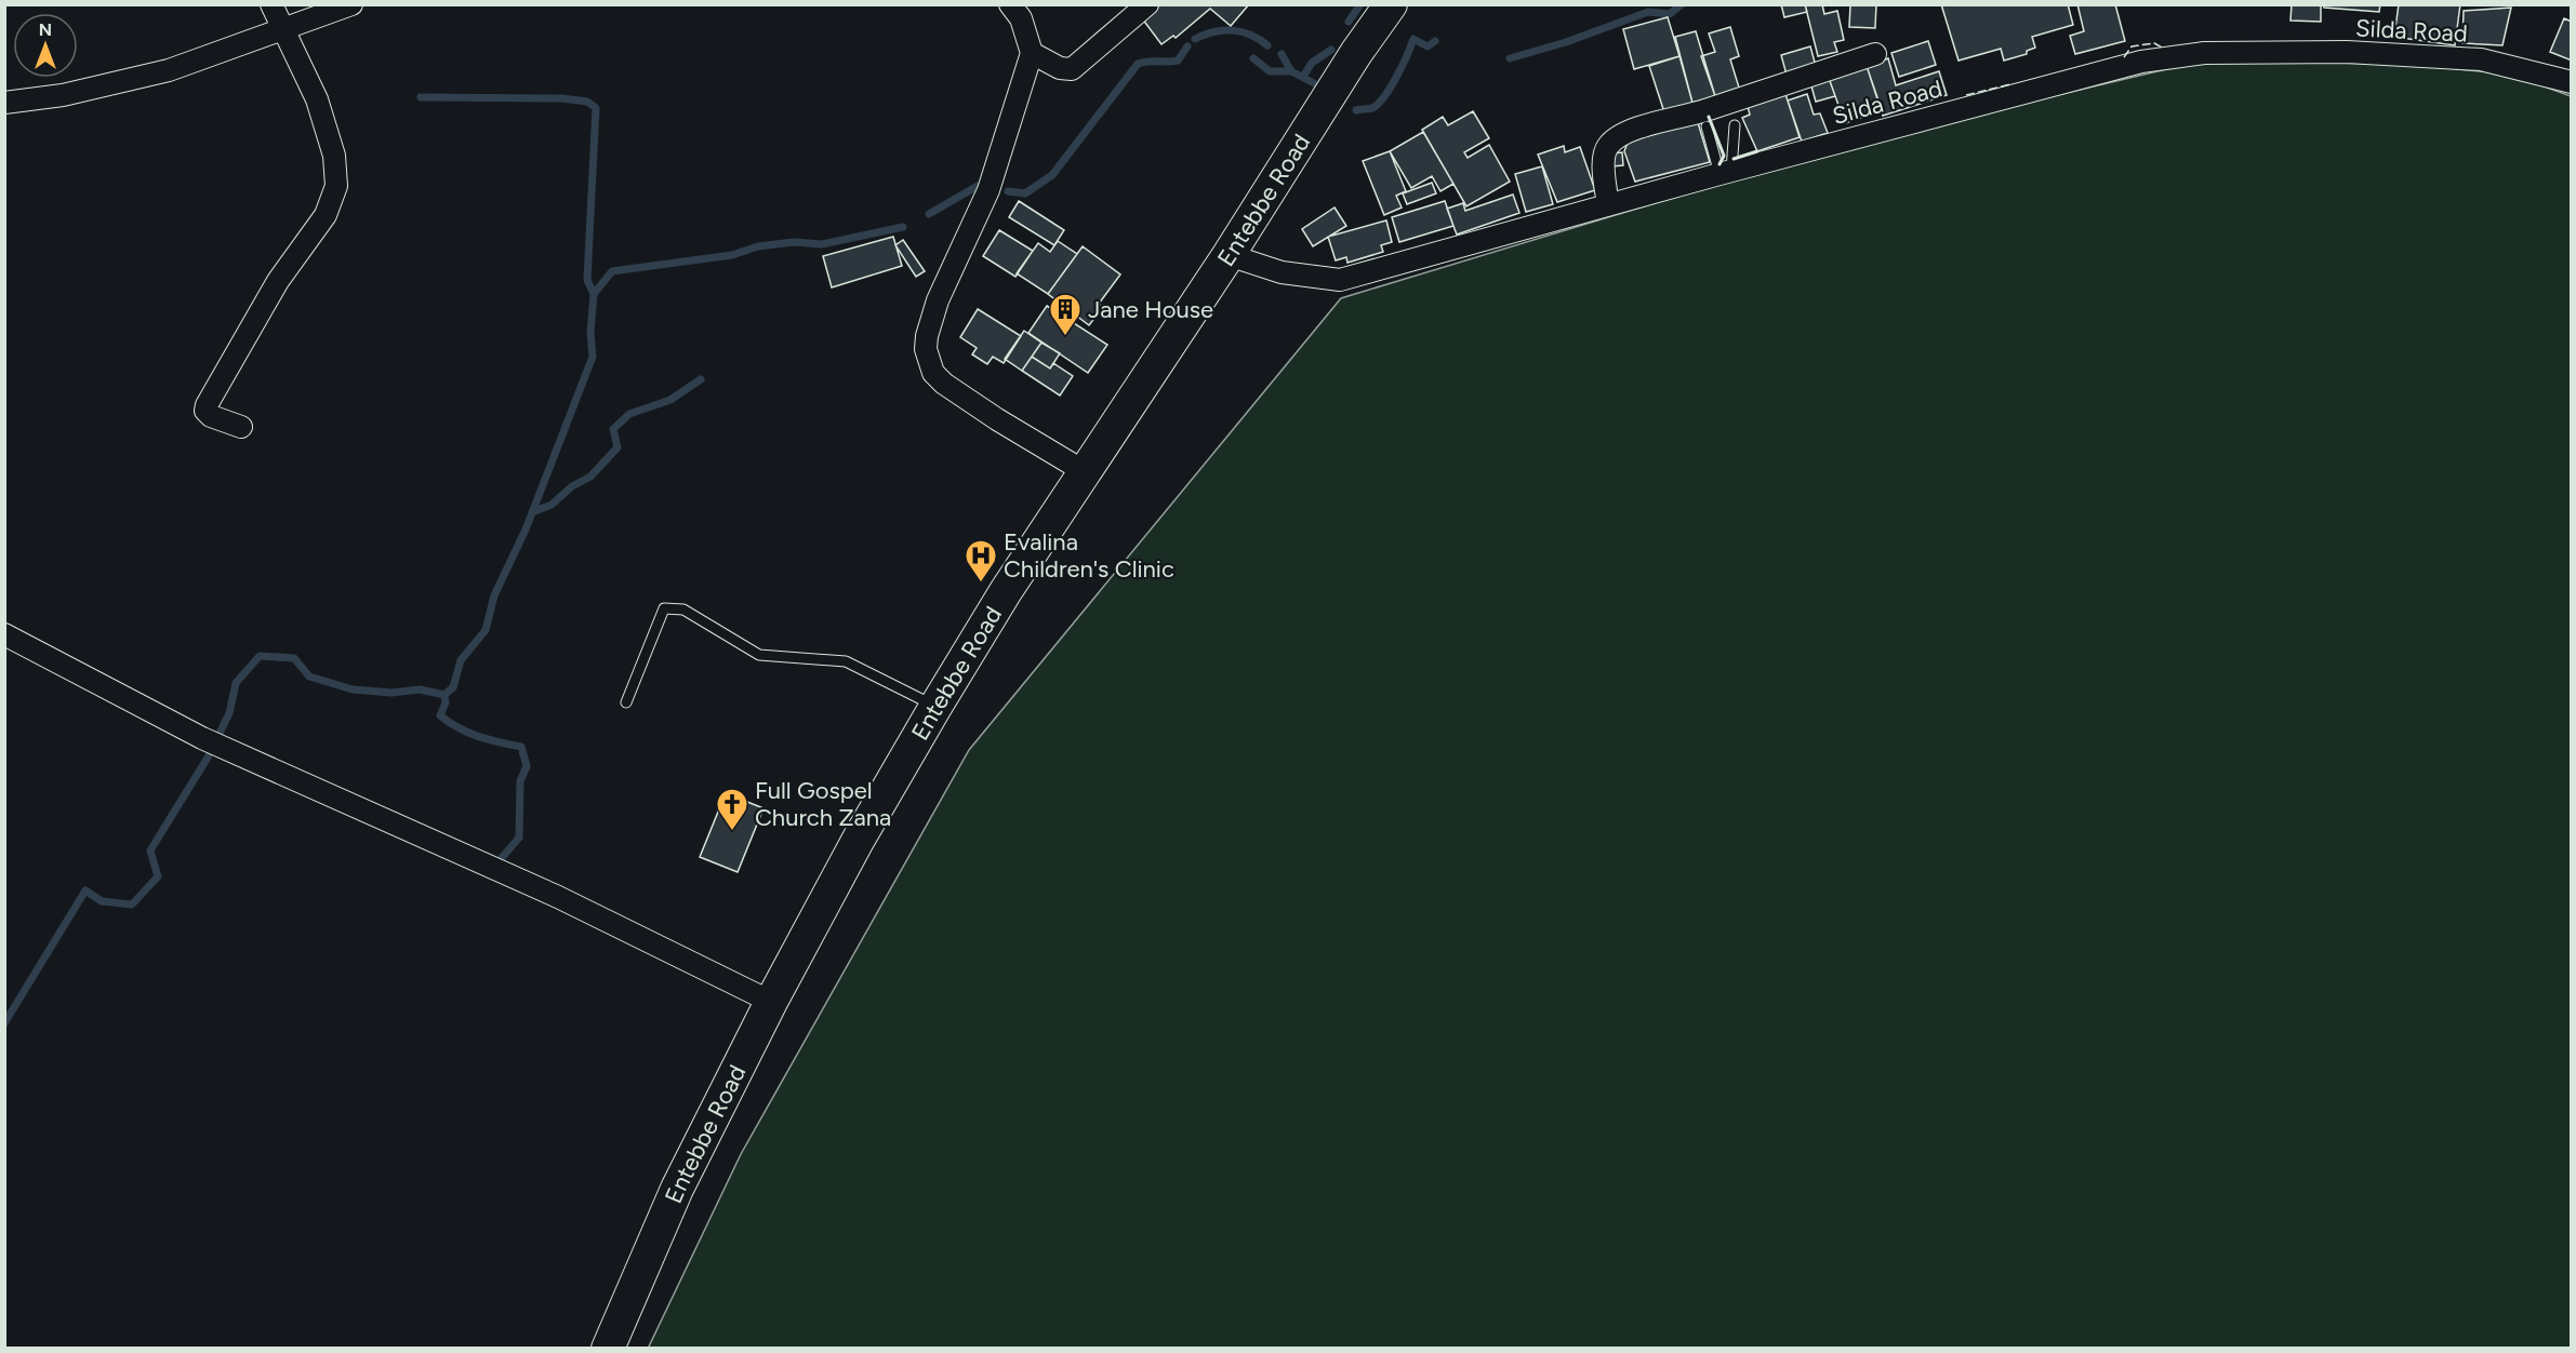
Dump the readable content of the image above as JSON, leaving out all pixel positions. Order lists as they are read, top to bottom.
{
  "streets": {
    "main road": ["Entebbe Road"],
    "street": ["Silda Road"]
  },
  "crossings": [
    ["Silda Road", "Entebbe Road"]
  ],
  "places": {
    "building": ["Jane House"],
    "hospital": ["Evalina Children's Clinic"],
    "church": ["Full Gospel Church Zana"]
  },
  "north": "top"
}
